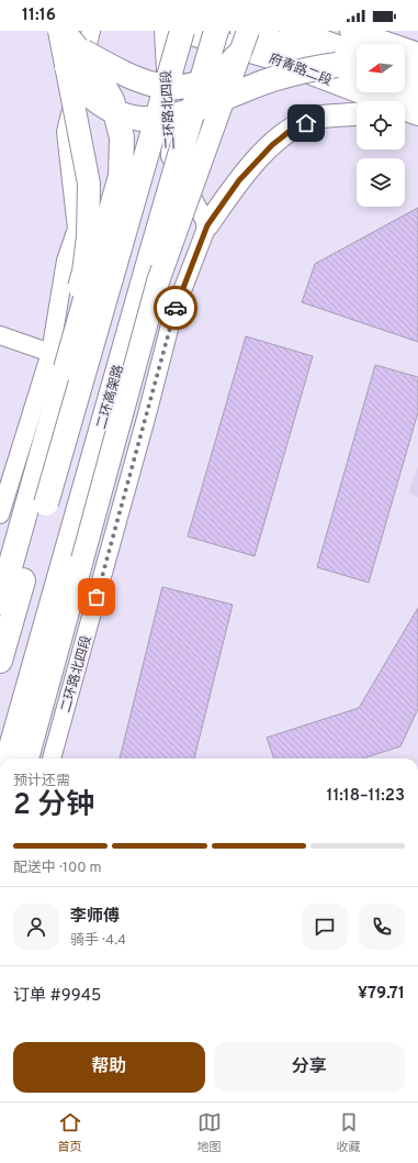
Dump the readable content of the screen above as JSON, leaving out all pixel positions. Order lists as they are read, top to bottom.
{
  "streets": {
    "highway": ["二环高架路"],
    "main road": ["府青路二段"],
    "street": ["二环路北四段"]
  },
  "north": "left",
  "page": {
    "status": "11:16",
    "heading": ["2 分钟", "预计还需", "11:18–11:23"],
    "panel": [
      "李师傅",
      "骑手 · 4.4",
      "订单 #9945",
      "¥79.71"
    ],
    "bar": "配送中 · 100 m",
    "buttons": ["帮助", "分享"],
    "tabs": ["首页", "地图", "收藏"]
  }
}
